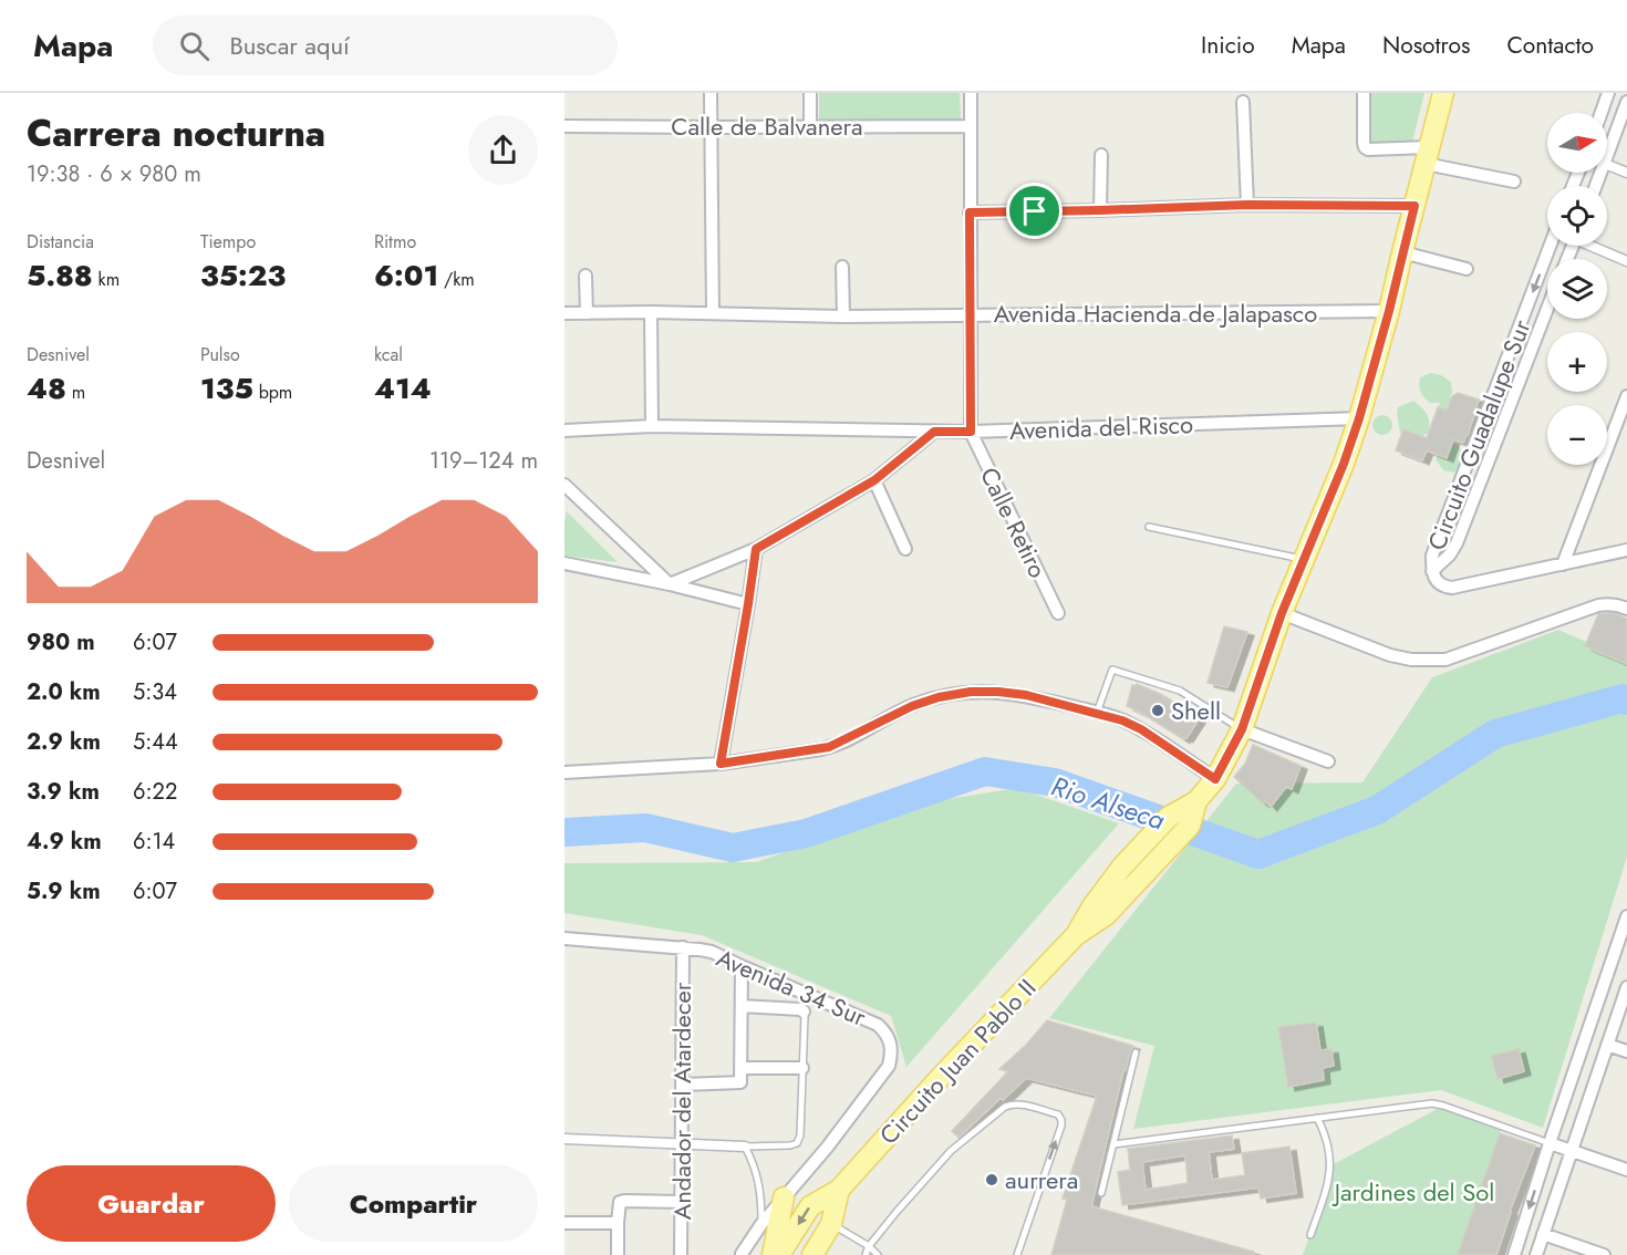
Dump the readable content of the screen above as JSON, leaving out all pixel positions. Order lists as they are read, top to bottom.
{
  "streets": {
    "main road": ["Circuito Juan Pablo II"],
    "street": [
      "Calle de Balvanera",
      "Avenida Hacienda de Jalapasco",
      "Avenida del Risco",
      "Circuito Guadalupe Sur",
      "Calle Retiro",
      "Avenida 34 Sur",
      "Andador del Atardecer"
    ]
  },
  "crossings": [
    ["Avenida Hacienda de Jalapasco", "Circuito Juan Pablo II"],
    ["Avenida del Risco", "Calle Retiro"],
    ["Avenida del Risco", "Circuito Juan Pablo II"],
    ["Avenida 34 Sur", "Andador del Atardecer"]
  ],
  "water": ["Rio Alseca"],
  "parks": ["Jardines del Sol"],
  "places": ["Shell", "aurrera"],
  "north": "right",
  "page": {
    "header": "Mapa",
    "search": "Buscar aquí",
    "nav": [
      "Inicio",
      "Mapa",
      "Nosotros",
      "Contacto"
    ],
    "heading": ["Carrera nocturna", "19:38 · 6 × 980 m"],
    "map_buttons": ["+", "−"],
    "stats": [
      ["Distancia", "5.88 km"],
      ["Tiempo", "35:23"],
      ["Ritmo", "6:01 /km"],
      ["Desnivel", "48 m"],
      ["Pulso", "135 bpm"],
      ["kcal", "414"]
    ],
    "chart": ["Desnivel", "119–124 m"],
    "list": [
      {
        "name": "980 m",
        "note": "6:07"
      },
      {
        "name": "2.0 km",
        "note": "5:34"
      },
      {
        "name": "2.9 km",
        "note": "5:44"
      },
      {
        "name": "3.9 km",
        "note": "6:22"
      },
      {
        "name": "4.9 km",
        "note": "6:14"
      },
      {
        "name": "5.9 km",
        "note": "6:07"
      }
    ],
    "buttons": ["Guardar", "Compartir"]
  }
}
